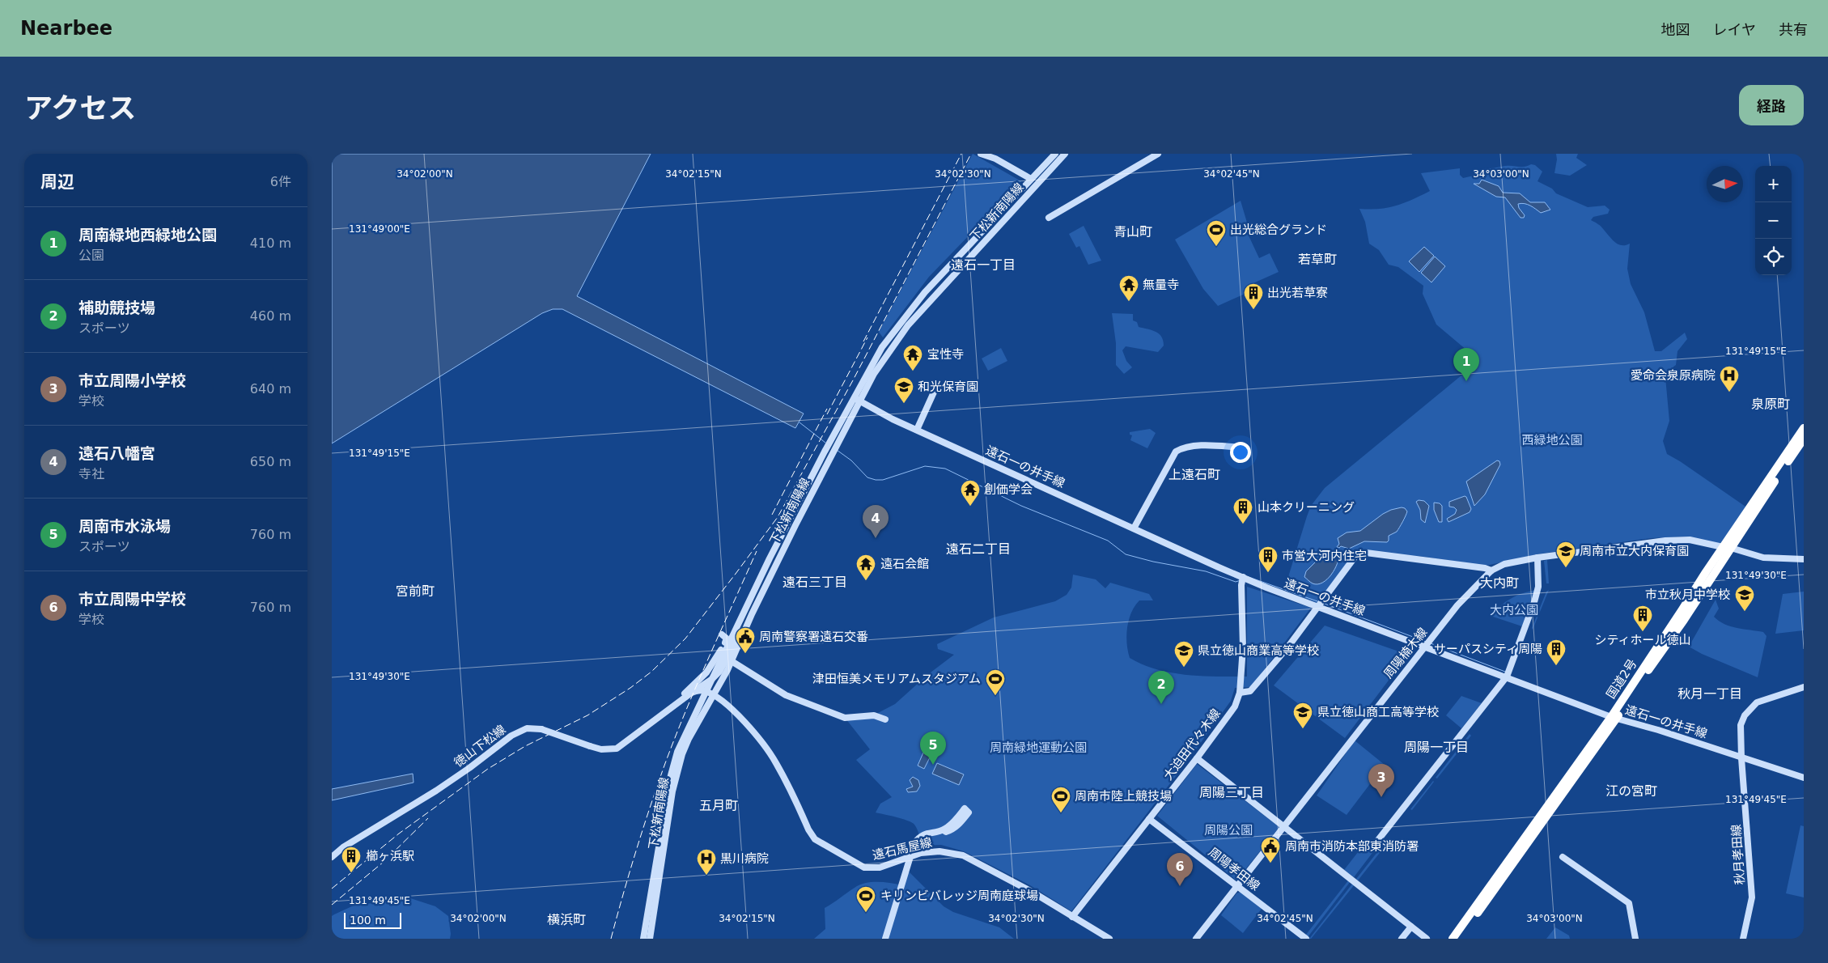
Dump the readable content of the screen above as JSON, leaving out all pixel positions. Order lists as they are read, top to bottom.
{
  "streets": {
    "highway": ["国道2号"],
    "street": [
      "下松新南陽線",
      "遠石一の井手線",
      "周陽楠木線",
      "大迫田代々木線",
      "徳山下松線",
      "遠石馬屋線",
      "秋月孝田線",
      "周陽孝田線"
    ]
  },
  "crossings": [
    ["下松新南陽線", "遠石一の井手線"],
    ["下松新南陽線", "徳山下松線"],
    ["下松新南陽線", "遠石馬屋線"],
    ["遠石一の井手線", "周陽楠木線"],
    ["遠石一の井手線", "国道2号"],
    ["遠石一の井手線", "大迫田代々木線"],
    ["遠石一の井手線", "秋月孝田線"],
    ["周陽楠木線", "国道2号"],
    ["周陽楠木線", "周陽孝田線"],
    ["大迫田代々木線", "遠石馬屋線"],
    ["大迫田代々木線", "周陽孝田線"]
  ],
  "districts": [
    "青山町",
    "若草町",
    "遠石一丁目",
    "泉原町",
    "上遠石町",
    "遠石二丁目",
    "遠石三丁目",
    "大内町",
    "宮前町",
    "秋月一丁目",
    "周陽一丁目",
    "江の宮町",
    "周陽三丁目",
    "五月町",
    "横浜町"
  ],
  "parks": [
    "西緑地公園",
    "大内公園",
    "周南緑地運動公園",
    "周陽公園"
  ],
  "places": {
    "sports": [
      "出光総合グランド",
      "津田恒美メモリアムスタジアム",
      "周南市陸上競技場",
      "キリンビバレッジ周南庭球場"
    ],
    "temple": [
      "無量寺",
      "宝性寺",
      "創価学会",
      "遠石会館"
    ],
    "building": [
      "出光若草寮",
      "山本クリーニング",
      "市営大河内住宅",
      "シティホール徳山",
      "サーパスシティ周陽",
      "櫛ヶ浜駅"
    ],
    "hospital": ["愛命会泉原病院", "黒川病院"],
    "school or university": [
      "和光保育園",
      "周南市立大内保育園",
      "市立秋月中学校",
      "県立徳山商業高等学校",
      "県立徳山商工高等学校"
    ],
    "public building": ["周南警察署遠石交番", "周南市消防本部東消防署"]
  },
  "scale_bar": "100 m",
  "north": "right",
  "page": {
    "header": "Nearbee",
    "nav": ["地図", "レイヤ", "共有"],
    "title": "アクセス",
    "buttons": "経路",
    "heading": ["周辺", "6件"],
    "map_buttons": ["+", "−"],
    "list": [
      {
        "mark": "1",
        "name": "周南緑地西緑地公園",
        "note": "公園",
        "value": "410 m"
      },
      {
        "mark": "2",
        "name": "補助競技場",
        "note": "スポーツ",
        "value": "460 m"
      },
      {
        "mark": "3",
        "name": "市立周陽小学校",
        "note": "学校",
        "value": "640 m"
      },
      {
        "mark": "4",
        "name": "遠石八幡宮",
        "note": "寺社",
        "value": "650 m"
      },
      {
        "mark": "5",
        "name": "周南市水泳場",
        "note": "スポーツ",
        "value": "760 m"
      },
      {
        "mark": "6",
        "name": "市立周陽中学校",
        "note": "学校",
        "value": "760 m"
      }
    ],
    "pins": [
      "1",
      "4",
      "2",
      "5",
      "3",
      "6"
    ],
    "scale": "100 m"
  },
  "coordinates": [
    "34°02'00\"N",
    "34°02'15\"N",
    "34°02'30\"N",
    "34°02'45\"N",
    "34°03'00\"N",
    "131°49'00\"E",
    "131°49'15\"E",
    "131°49'30\"E",
    "131°49'45\"E"
  ]
}
